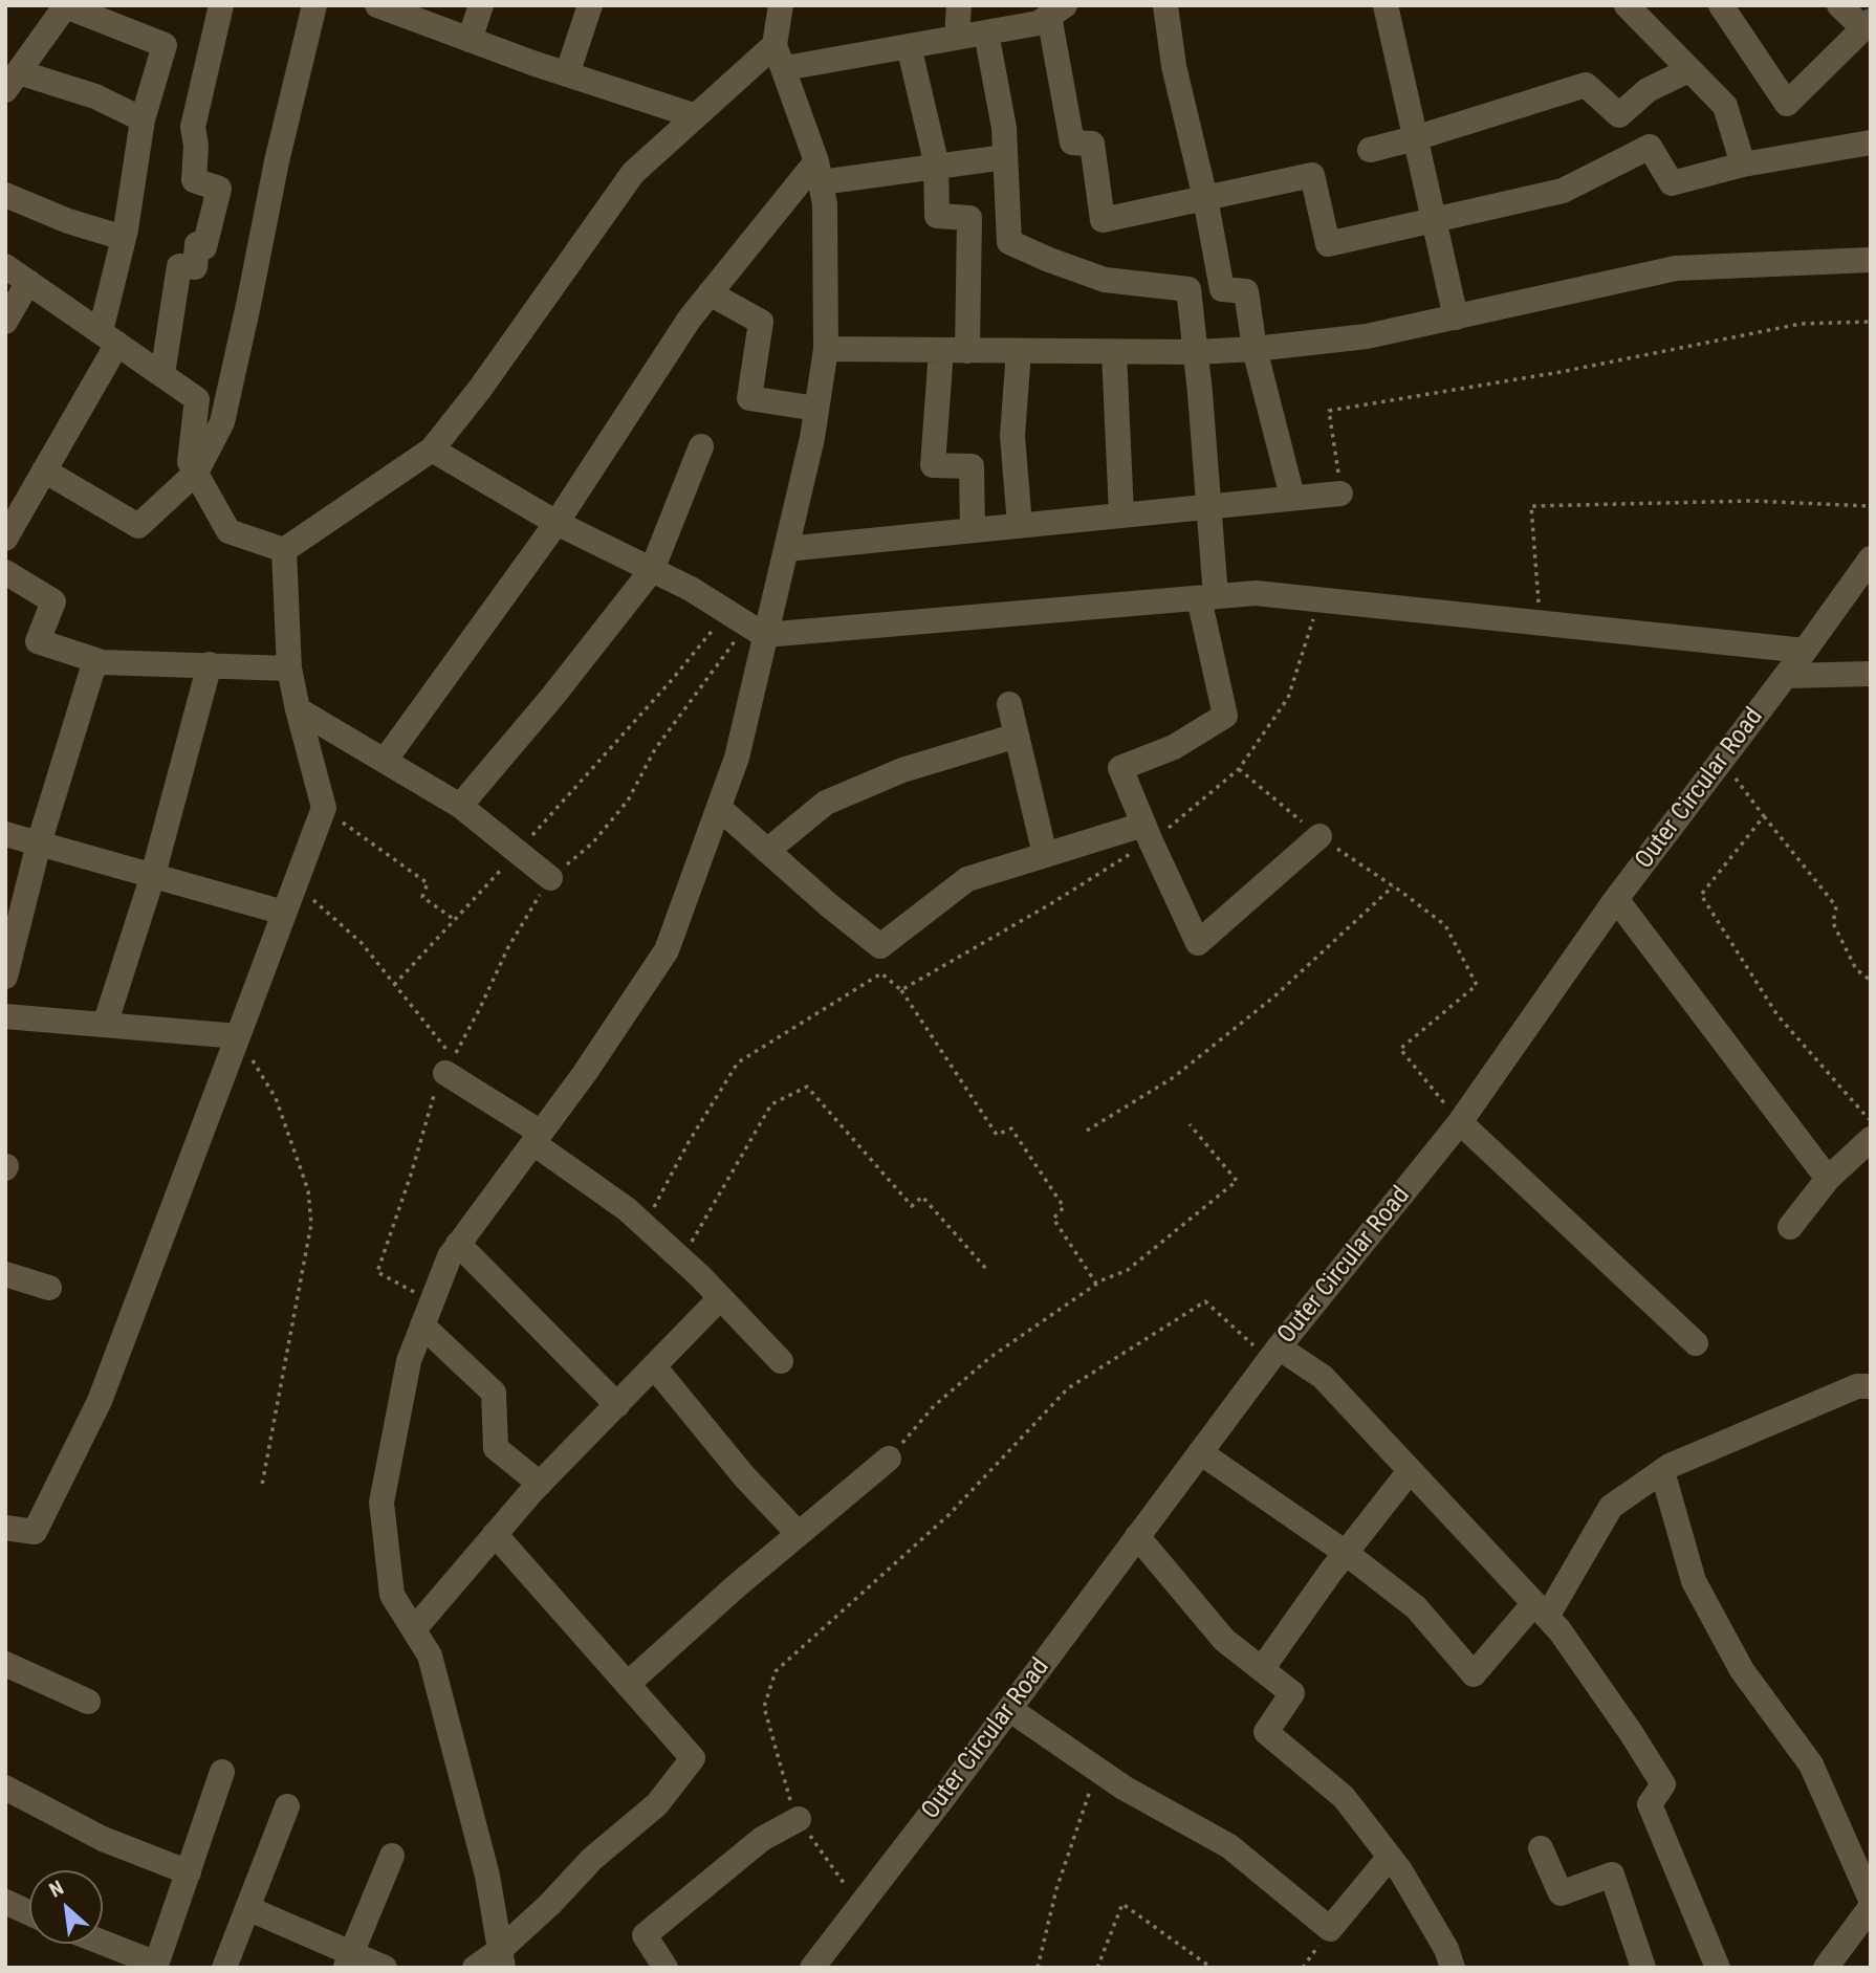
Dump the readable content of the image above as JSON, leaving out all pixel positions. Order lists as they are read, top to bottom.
{
  "streets": {
    "street": ["Outer Circular Road"]
  },
  "north": "top left"
}
